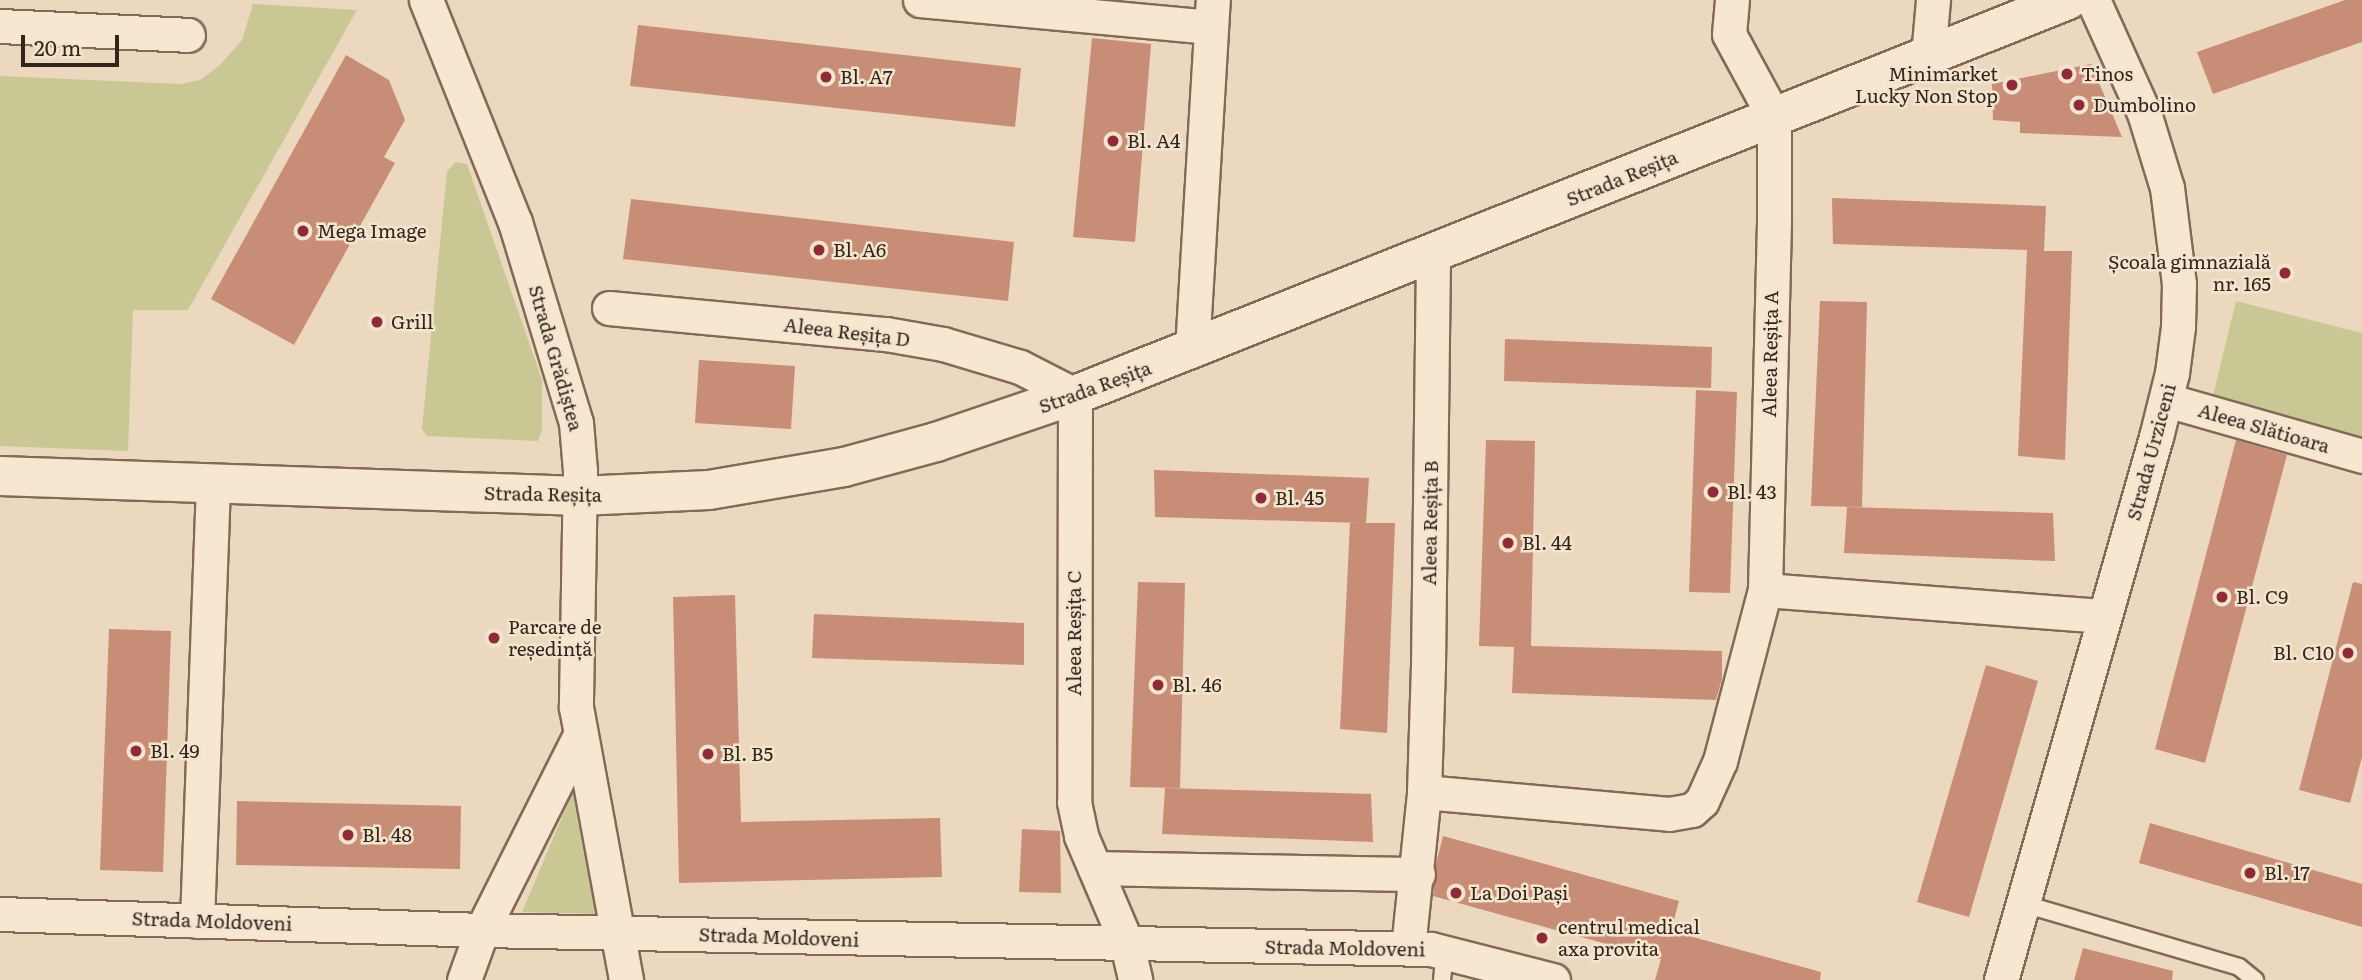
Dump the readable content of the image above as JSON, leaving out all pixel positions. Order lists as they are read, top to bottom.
{
  "streets": {
    "street": [
      "Strada Reșița",
      "Aleea Reșița D",
      "Aleea Reșița A",
      "Strada Grădiștea",
      "Aleea Slătioara",
      "Strada Urziceni",
      "Aleea Reșița B",
      "Aleea Reșița C",
      "Strada Moldoveni"
    ]
  },
  "crossings": [
    ["Strada Reșița", "Aleea Reșița D"],
    ["Strada Reșița", "Aleea Reșița A"],
    ["Strada Reșița", "Strada Grădiștea"],
    ["Strada Reșița", "Aleea Reșița B"],
    ["Strada Reșița", "Aleea Reșița C"],
    ["Aleea Reșița D", "Aleea Reșița C"],
    ["Strada Grădiștea", "Strada Moldoveni"],
    ["Aleea Slătioara", "Strada Urziceni"],
    ["Aleea Reșița B", "Strada Moldoveni"],
    ["Aleea Reșița C", "Strada Moldoveni"]
  ],
  "places": [
    "Tinos",
    "Bl. A7",
    "Minimarket Lucky Non Stop",
    "Dumbolino",
    "Bl. A4",
    "Mega Image",
    "Bl. A6",
    "Școala gimnazială nr. 165",
    "Grill",
    "Bl. 43",
    "Bl. 45",
    "Bl. 44",
    "Bl. C9",
    "Parcare de reședință",
    "Bl. C10",
    "Bl. 46",
    "Bl. 49",
    "Bl. B5",
    "Bl. 48",
    "Bl. 17",
    "La Doi Pași",
    "centrul medical axa provita"
  ],
  "scale_bar": "20 m"
}
